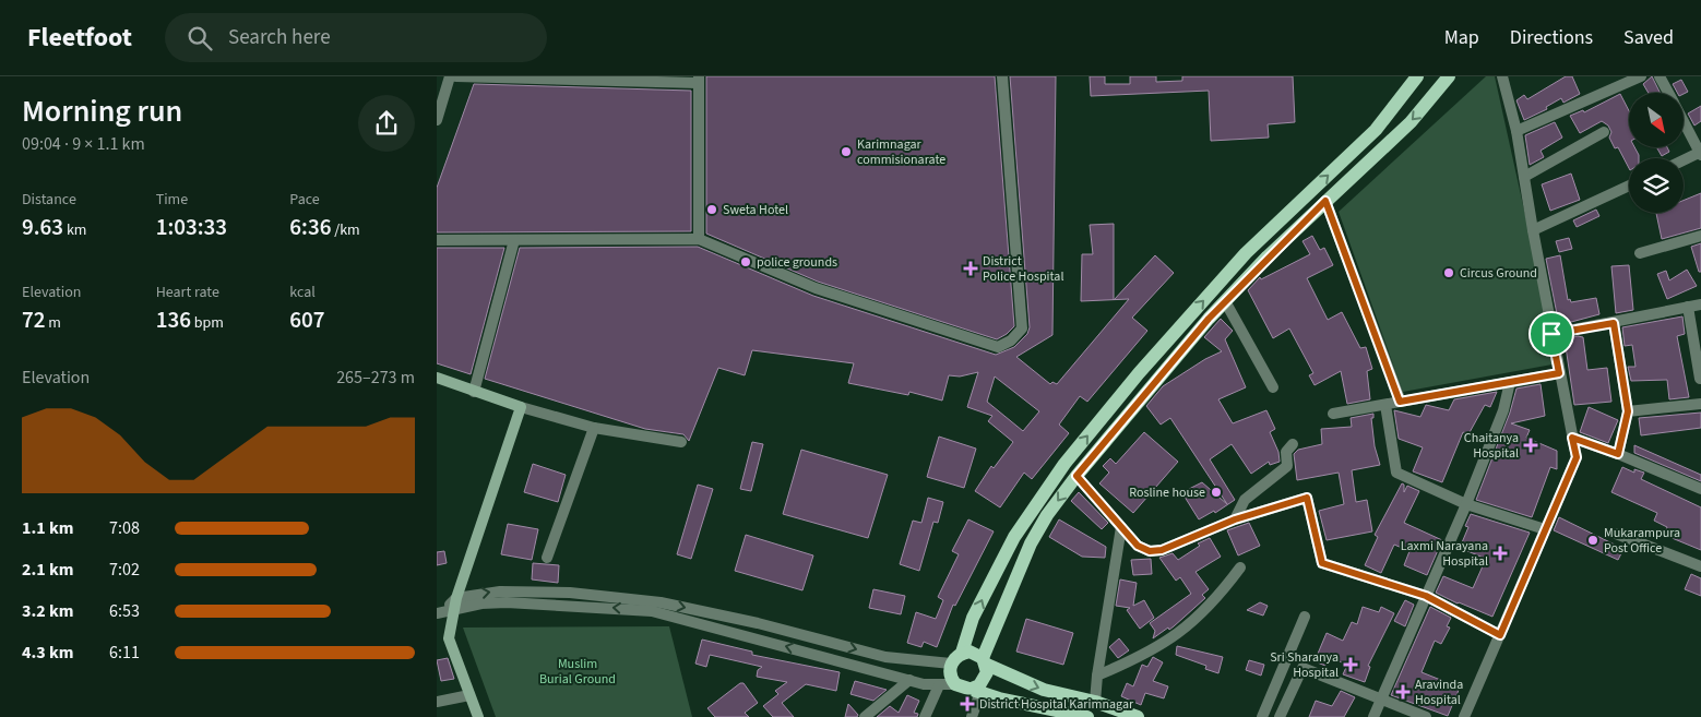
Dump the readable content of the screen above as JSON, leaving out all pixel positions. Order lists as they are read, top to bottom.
{
  "parks": ["Muslim Burial Ground"],
  "places": {
    "other": [
      "Karimnagar commisionarate",
      "Sweta Hotel",
      "police grounds",
      "Circus Ground",
      "Rosline house",
      "Mukarampura Post Office"
    ],
    "health": [
      "District Police Hospital",
      "Chaitanya Hospital",
      "Laxmi Narayana Hospital",
      "Sri Sharanya Hospital",
      "Aravinda Hospital",
      "District Hospital Karimnagar"
    ]
  },
  "north": "bottom right",
  "page": {
    "header": "Fleetfoot",
    "search": "Search here",
    "nav": ["Map", "Directions", "Saved"],
    "heading": ["Morning run", "09:04 · 9 × 1.1 km"],
    "stats": [
      ["Distance", "9.63 km"],
      ["Time", "1:03:33"],
      ["Pace", "6:36 /km"],
      ["Elevation", "72 m"],
      ["Heart rate", "136 bpm"],
      ["kcal", "607"]
    ],
    "chart": ["Elevation", "265–273 m"],
    "list": [
      {
        "name": "1.1 km",
        "note": "7:08"
      },
      {
        "name": "2.1 km",
        "note": "7:02"
      },
      {
        "name": "3.2 km",
        "note": "6:53"
      },
      {
        "name": "4.3 km",
        "note": "6:11"
      }
    ]
  }
}
